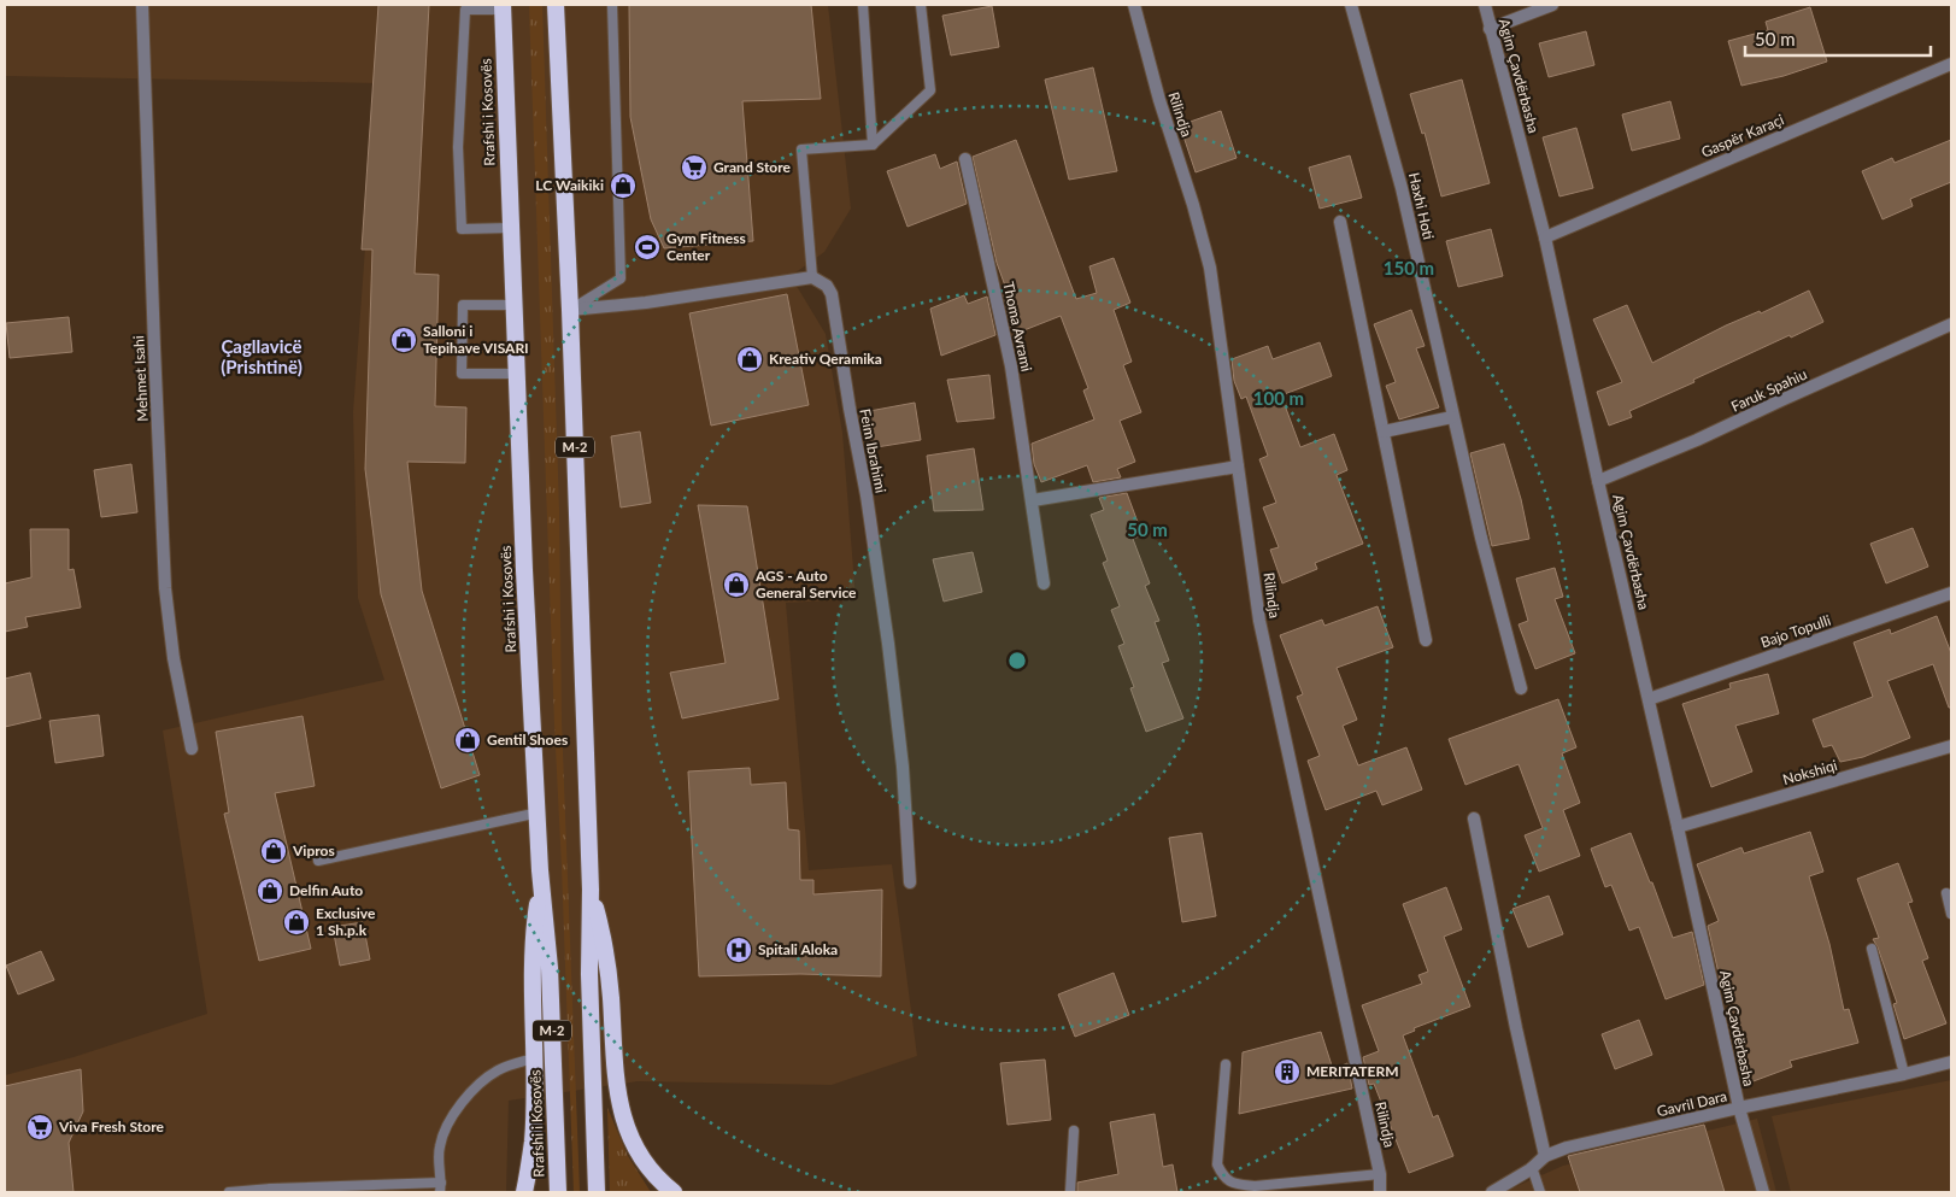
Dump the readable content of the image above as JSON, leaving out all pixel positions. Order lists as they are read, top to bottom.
{
  "streets": {
    "highway": ["Rrafshi i Kosovës", "M-2"],
    "street": [
      "Agim Çavdërbasha",
      "Rilindja",
      "Gaspër Karaçi",
      "Haxhi Hoti",
      "Thoma Avrami",
      "Mehmet Isahi",
      "Faruk Spahiu",
      "Feim Ibrahimi",
      "Bajo Topulli",
      "Nokshiqi",
      "Gavril Dara"
    ]
  },
  "crossings": [
    ["Agim Çavdërbasha", "Gaspër Karaçi"],
    ["Agim Çavdërbasha", "Faruk Spahiu"],
    ["Agim Çavdërbasha", "Bajo Topulli"],
    ["Agim Çavdërbasha", "Nokshiqi"],
    ["Agim Çavdërbasha", "Gavril Dara"]
  ],
  "districts": ["Çagllavicë (Prishtinë)"],
  "places": {
    "supermarket": ["Grand Store", "Viva Fresh Store"],
    "shop": [
      "LC Waikiki",
      "Salloni i Tepihave VISARI",
      "Kreativ Qeramika",
      "AGS - Auto General Service",
      "Gentil Shoes",
      "Vipros",
      "Delfin Auto",
      "Exclusive 1 Sh.p.k"
    ],
    "sports": ["Gym Fitness Center"],
    "hospital": ["Spitali Aloka"],
    "building": ["MERITATERM"]
  },
  "scale_bar": "50 m",
  "rings": ["150 m", "100 m", "50 m"]
}
